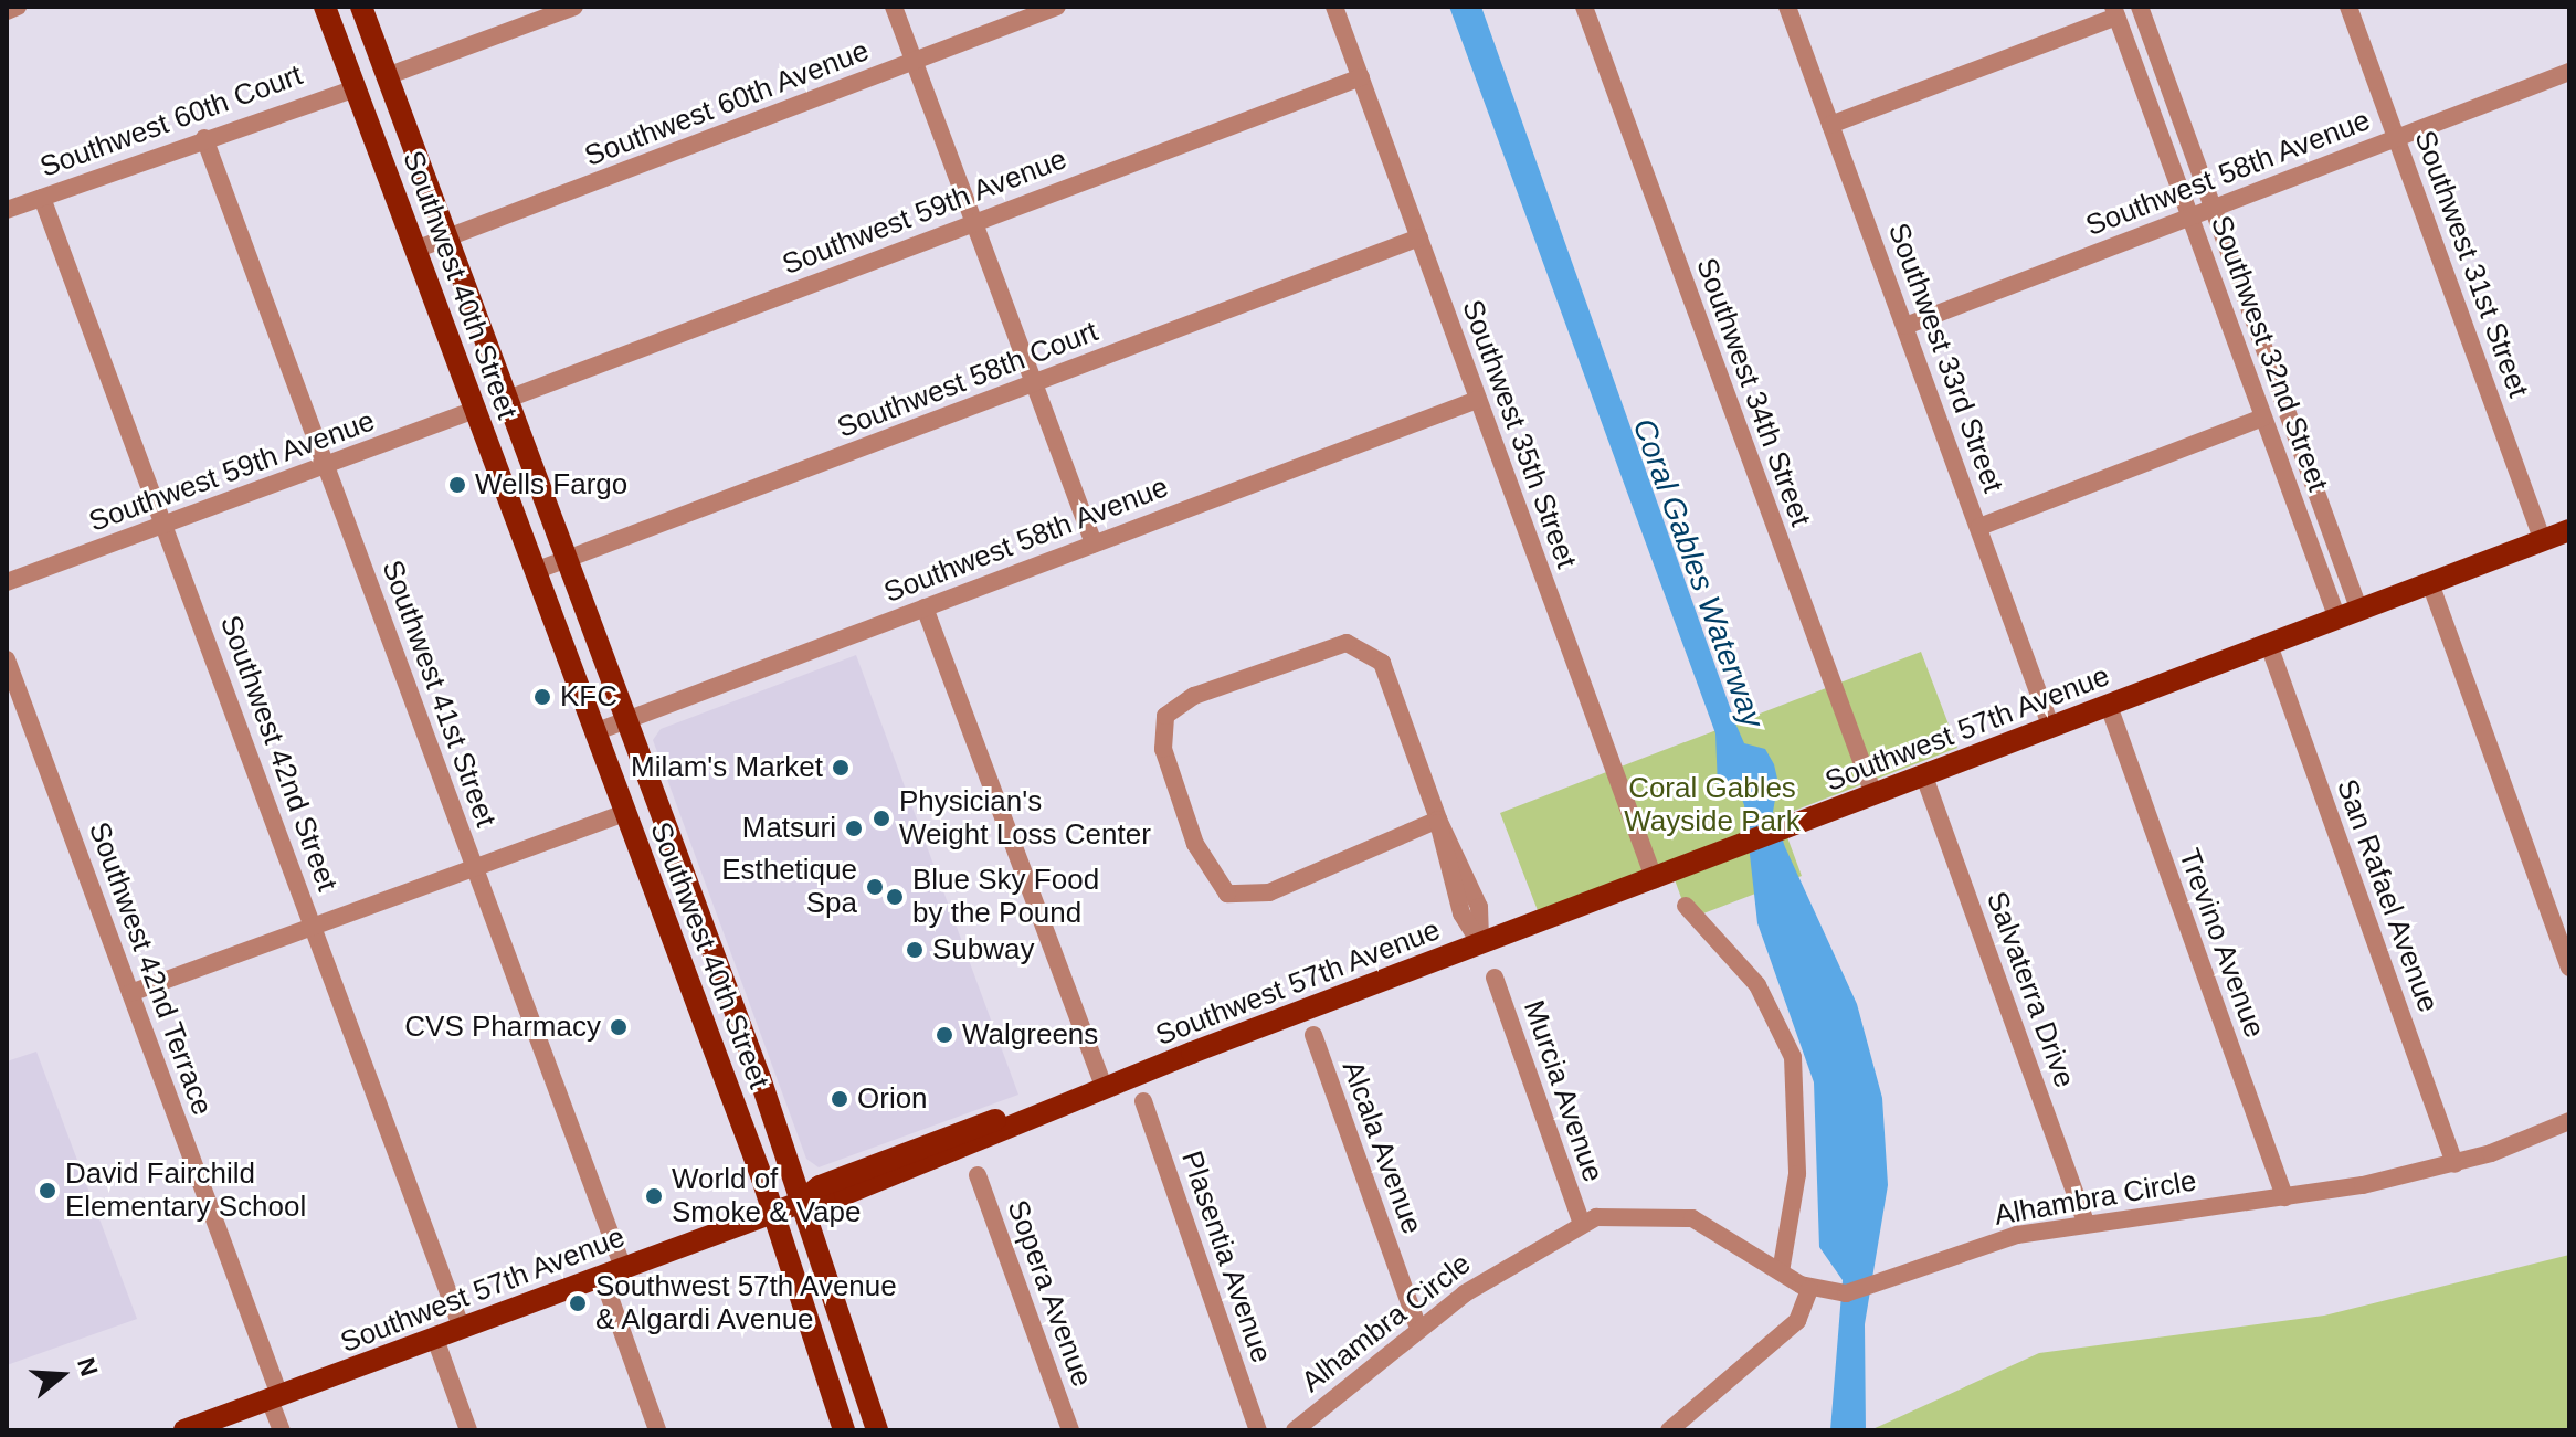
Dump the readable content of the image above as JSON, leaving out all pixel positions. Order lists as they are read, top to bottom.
{
  "streets": {
    "main road": ["Southwest 40th Street", "Southwest 57th Avenue"],
    "street": [
      "Southwest 60th Avenue",
      "Southwest 60th Court",
      "Southwest 58th Avenue",
      "Southwest 59th Avenue",
      "Southwest 31st Street",
      "Southwest 32nd Street",
      "Southwest 33rd Street",
      "Southwest 58th Court",
      "Southwest 34th Street",
      "Southwest 35th Street",
      "Southwest 41st Street",
      "Southwest 42nd Street",
      "San Rafael Avenue",
      "Trevino Avenue",
      "Southwest 42nd Terrace",
      "Salvaterra Drive",
      "Murcia Avenue",
      "Alcala Avenue",
      "Alhambra Circle",
      "Plasentia Avenue",
      "Sopera Avenue"
    ]
  },
  "crossings": [
    ["Southwest 60th Avenue", "Southwest 40th Street"],
    ["Southwest 60th Court", "Southwest 40th Street"],
    ["Southwest 60th Court", "Southwest 41st Street"],
    ["Southwest 60th Court", "Southwest 42nd Street"],
    ["Southwest 58th Avenue", "Southwest 31st Street"],
    ["Southwest 58th Avenue", "Southwest 40th Street"],
    ["Southwest 58th Avenue", "Southwest 32nd Street"],
    ["Southwest 58th Avenue", "Southwest 33rd Street"],
    ["Southwest 58th Avenue", "Southwest 35th Street"],
    ["Southwest 59th Avenue", "Southwest 40th Street"],
    ["Southwest 59th Avenue", "Southwest 35th Street"],
    ["Southwest 59th Avenue", "Southwest 41st Street"],
    ["Southwest 59th Avenue", "Southwest 42nd Street"],
    ["Southwest 31st Street", "Southwest 57th Avenue"],
    ["Southwest 40th Street", "Southwest 58th Court"],
    ["Southwest 40th Street", "Southwest 57th Avenue"],
    ["Southwest 32nd Street", "Southwest 57th Avenue"],
    ["Southwest 33rd Street", "Southwest 57th Avenue"],
    ["Southwest 58th Court", "Southwest 35th Street"],
    ["Southwest 34th Street", "Southwest 57th Avenue"],
    ["Southwest 35th Street", "Southwest 57th Avenue"],
    ["Southwest 41st Street", "Southwest 57th Avenue"],
    ["Southwest 57th Avenue", "Southwest 42nd Street"],
    ["Southwest 57th Avenue", "San Rafael Avenue"],
    ["Southwest 57th Avenue", "Trevino Avenue"],
    ["Southwest 57th Avenue", "Southwest 42nd Terrace"],
    ["Southwest 57th Avenue", "Salvaterra Drive"],
    ["San Rafael Avenue", "Alhambra Circle"],
    ["Trevino Avenue", "Alhambra Circle"],
    ["Salvaterra Drive", "Alhambra Circle"],
    ["Murcia Avenue", "Alhambra Circle"],
    ["Alcala Avenue", "Alhambra Circle"]
  ],
  "water": ["Coral Gables Waterway"],
  "parks": ["Coral Gables Wayside Park"],
  "places": [
    "Wells Fargo",
    "KFC",
    "Milam's Market",
    "Physician's Weight Loss Center",
    "Matsuri",
    "Esthetique Spa",
    "Blue Sky Food by the Pound",
    "Subway",
    "CVS Pharmacy",
    "Walgreens",
    "Orion",
    "David Fairchild Elementary School",
    "World of Smoke & Vape",
    "Southwest 57th Avenue & Algardi Avenue"
  ],
  "north": "right"
}
